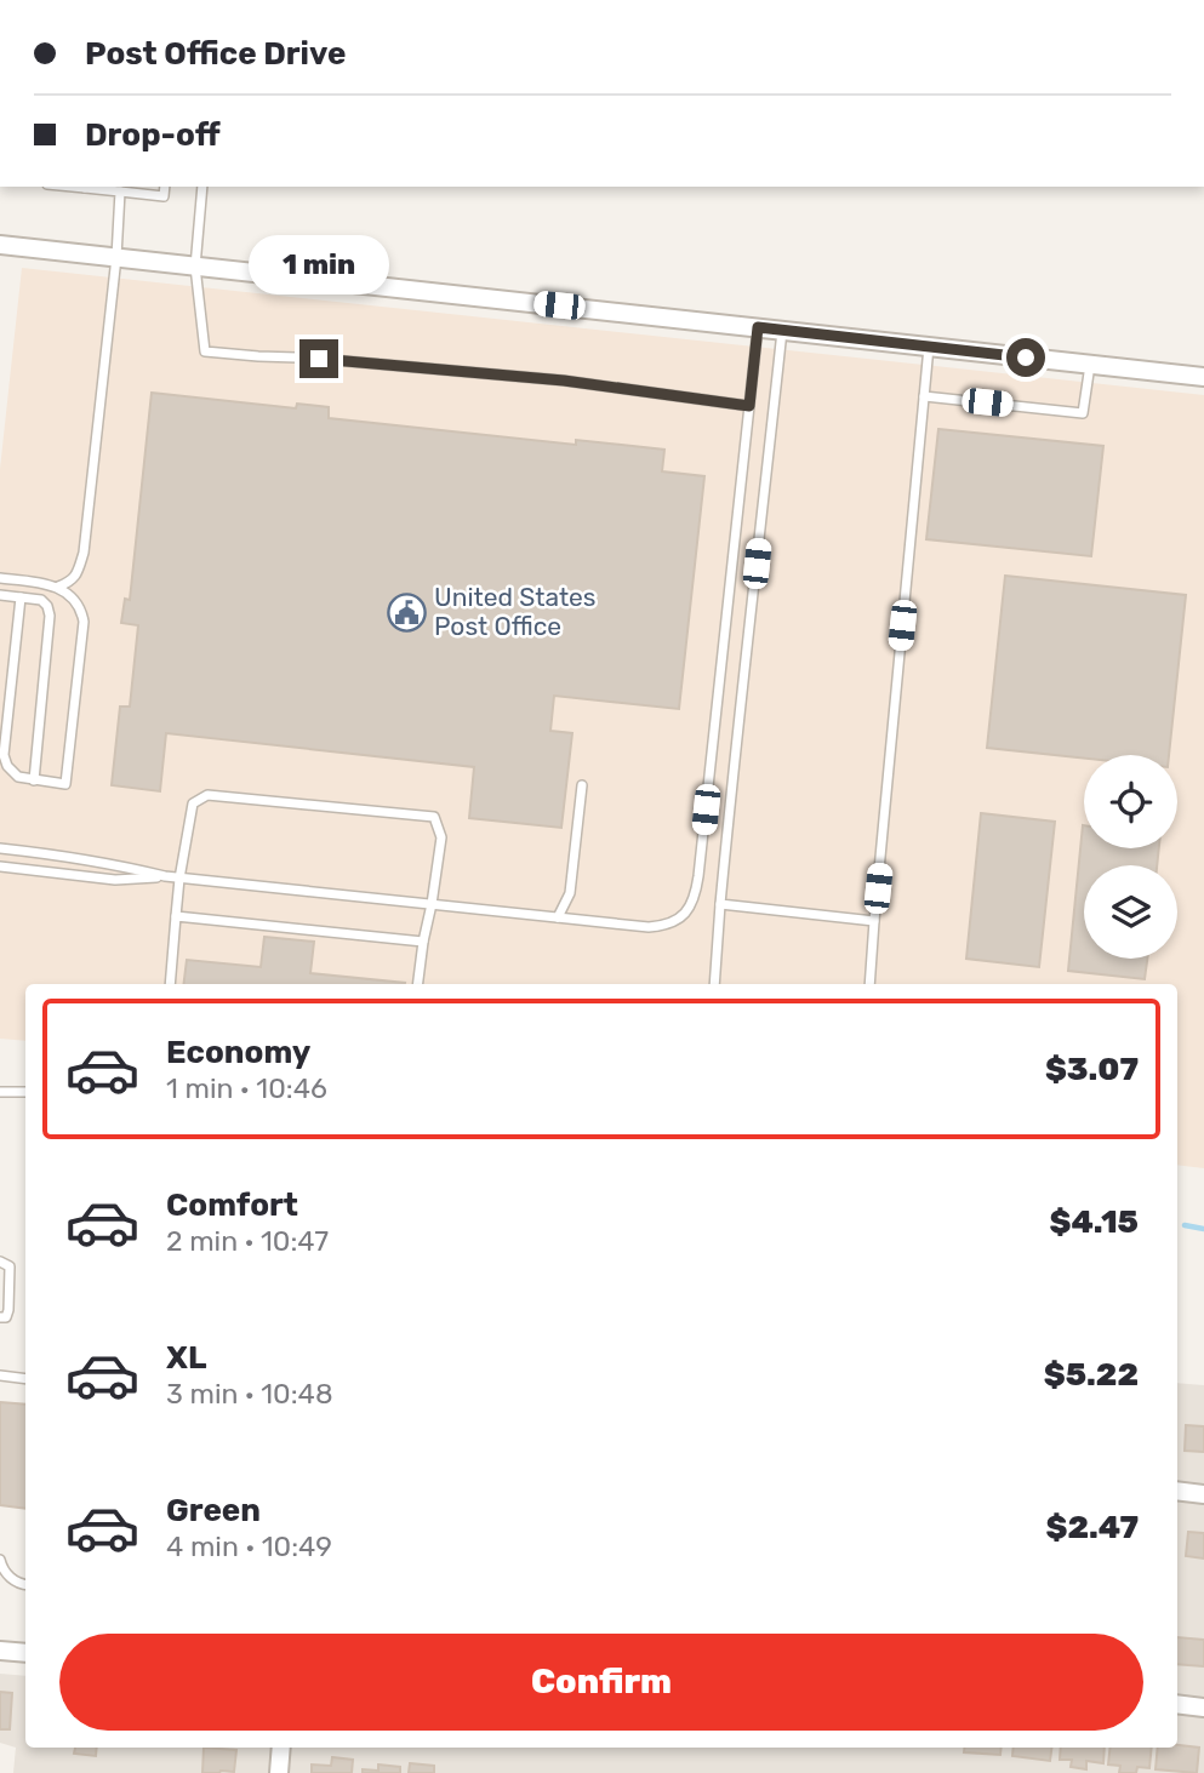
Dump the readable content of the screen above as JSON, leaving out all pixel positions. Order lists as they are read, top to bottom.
{
  "places": {
    "public building": ["United States Post Office"]
  },
  "page": {
    "banner": ["Post Office Drive", "Drop-off"],
    "bubble": "1 min",
    "list": [
      {
        "name": "Economy",
        "note": "1 min · 10:46",
        "value": "$3.07"
      },
      {
        "name": "Comfort",
        "note": "2 min · 10:47",
        "value": "$4.15"
      },
      {
        "name": "XL",
        "note": "3 min · 10:48",
        "value": "$5.22"
      },
      {
        "name": "Green",
        "note": "4 min · 10:49",
        "value": "$2.47"
      }
    ],
    "buttons": "Confirm"
  }
}
